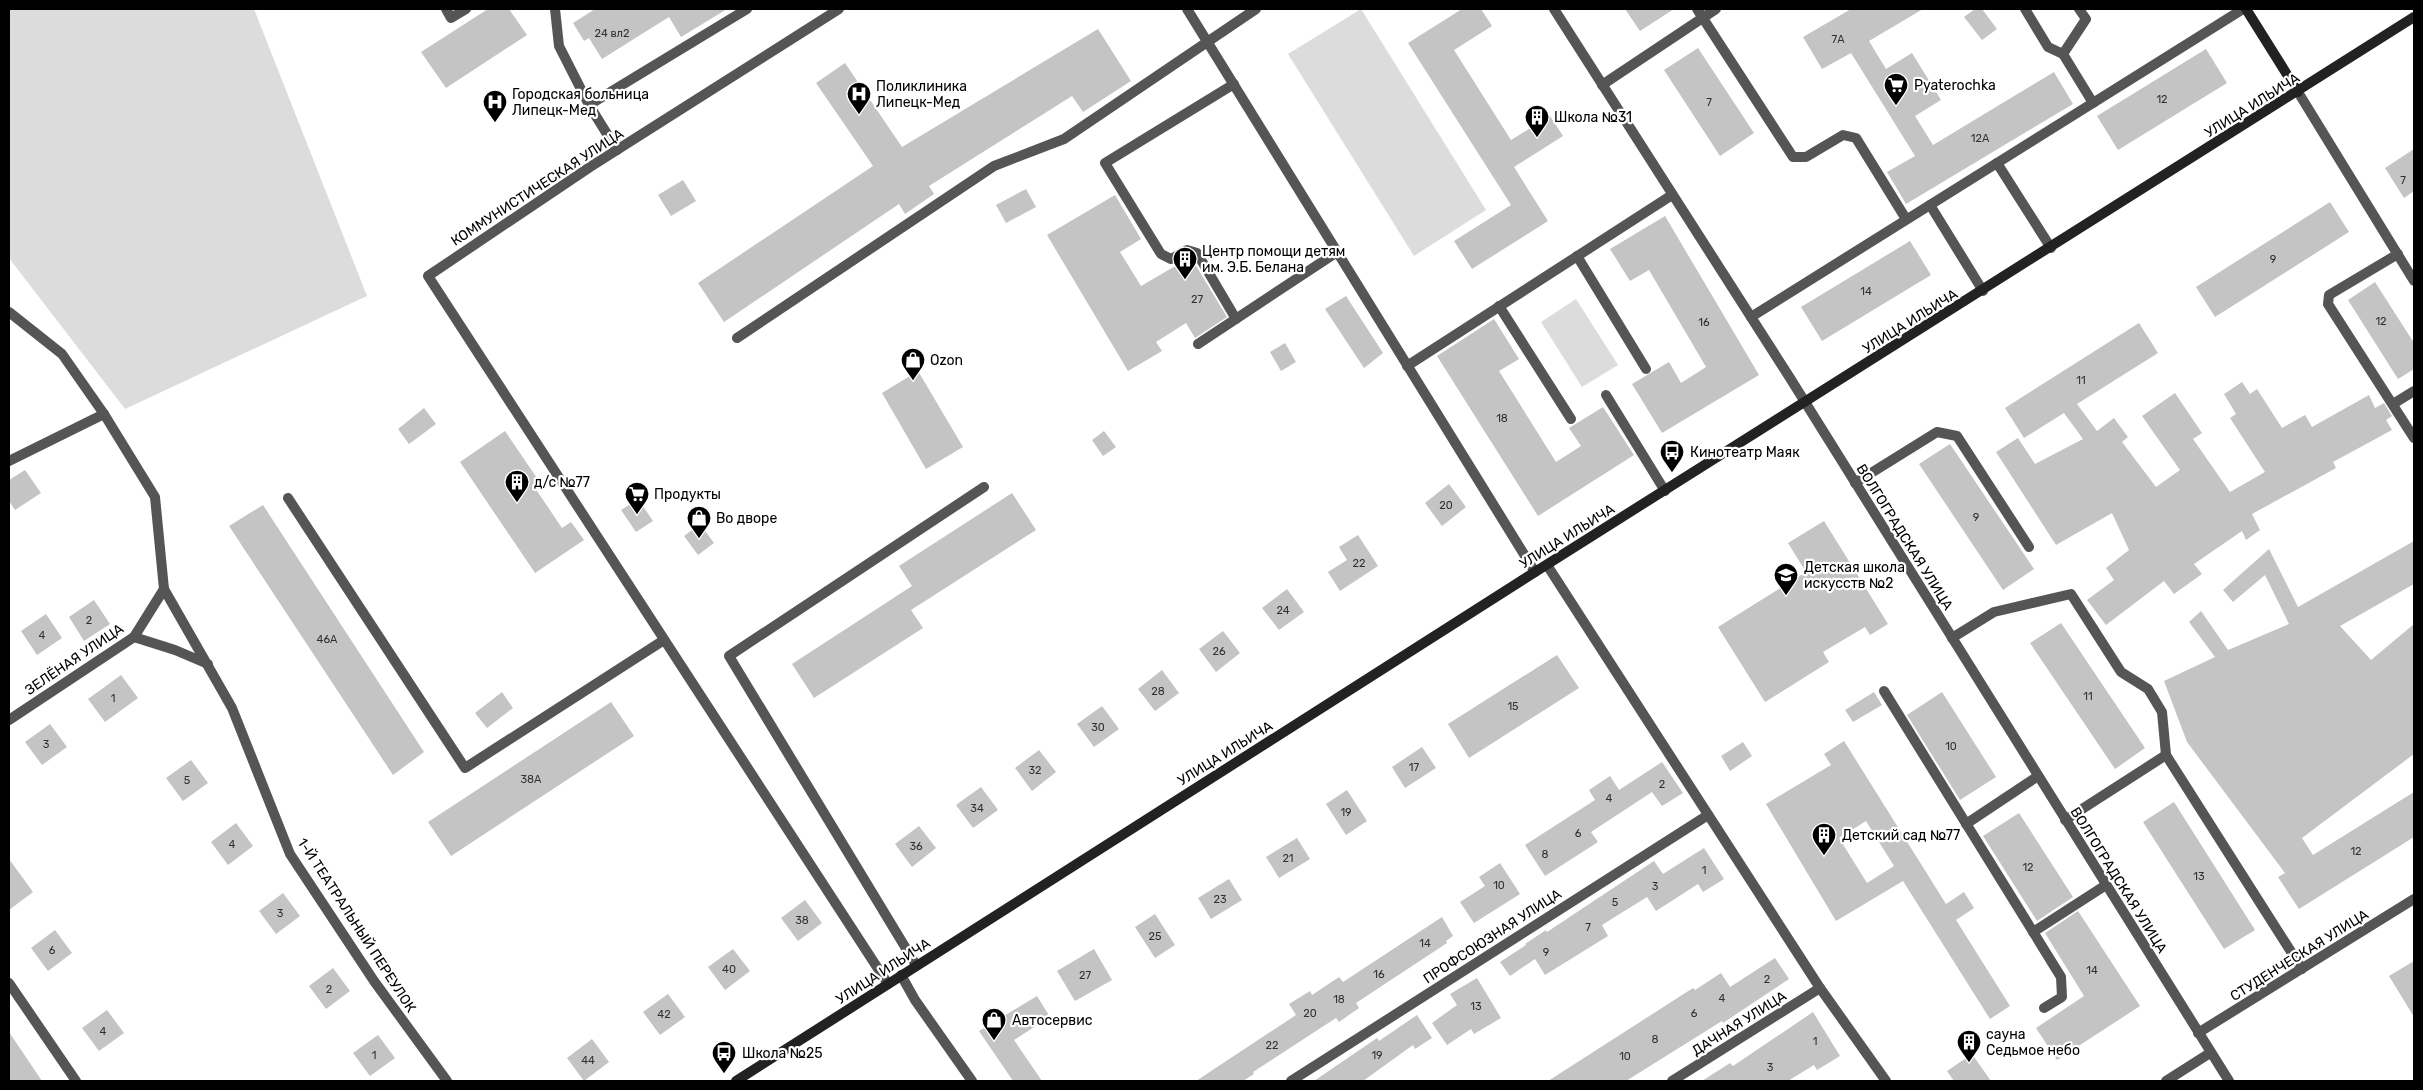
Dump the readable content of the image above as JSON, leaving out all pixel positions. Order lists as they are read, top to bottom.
{
  "streets": {
    "street": [
      "УЛИЦА ИЛЬИЧА",
      "КОММУНИСТИЧЕСКАЯ УЛИЦА",
      "ВОЛГОГРАДСКАЯ УЛИЦА",
      "ЗЕЛЁНАЯ УЛИЦА",
      "1-Й ТЕАТРАЛЬНЫЙ ПЕРЕУЛОК",
      "ПРОФСОЮЗНАЯ УЛИЦА",
      "СТУДЕНЧЕСКАЯ УЛИЦА",
      "ДАЧНАЯ УЛИЦА"
    ]
  },
  "crossings": [
    ["УЛИЦА ИЛЬИЧА", "ВОЛГОГРАДСКАЯ УЛИЦА"],
    ["ВОЛГОГРАДСКАЯ УЛИЦА", "СТУДЕНЧЕСКАЯ УЛИЦА"],
    ["ЗЕЛЁНАЯ УЛИЦА", "1-Й ТЕАТРАЛЬНЫЙ ПЕРЕУЛОК"]
  ],
  "places": {
    "supermarket": ["Pyaterochka", "Продукты"],
    "hospital": ["Поликлиника Липецк-Мед", "Городская больница Липецк-Мед"],
    "building": [
      "Школа №31",
      "Центр помощи детям им. Э.Б. Белана",
      "д/с №77",
      "Детский сад №77",
      "сауна Седьмое небо"
    ],
    "shop": ["Ozon", "Во дворе", "Автосервис"],
    "bus stop": ["Кинотеатр Маяк", "Школа №25"],
    "school or university": ["Детская школа искусств №2"]
  },
  "house_numbers": [
    "24 вл2",
    "7А",
    "12",
    "7",
    "12А",
    "7",
    "9",
    "14",
    "27",
    "12",
    "16",
    "11",
    "18",
    "20",
    "9",
    "22",
    "24",
    "2",
    "4",
    "46А",
    "26",
    "28",
    "11",
    "1",
    "15",
    "30",
    "3",
    "10",
    "17",
    "32",
    "38А",
    "5",
    "2",
    "4",
    "34",
    "19",
    "6",
    "4",
    "36",
    "12",
    "8",
    "21",
    "12",
    "1",
    "13",
    "10",
    "3",
    "23",
    "5",
    "3",
    "38",
    "7",
    "25",
    "14",
    "6",
    "9",
    "40",
    "14",
    "16",
    "27",
    "2",
    "2",
    "4",
    "18",
    "13",
    "20",
    "6",
    "42",
    "4",
    "8",
    "1",
    "22",
    "1",
    "19",
    "10",
    "44",
    "3"
  ]
}
